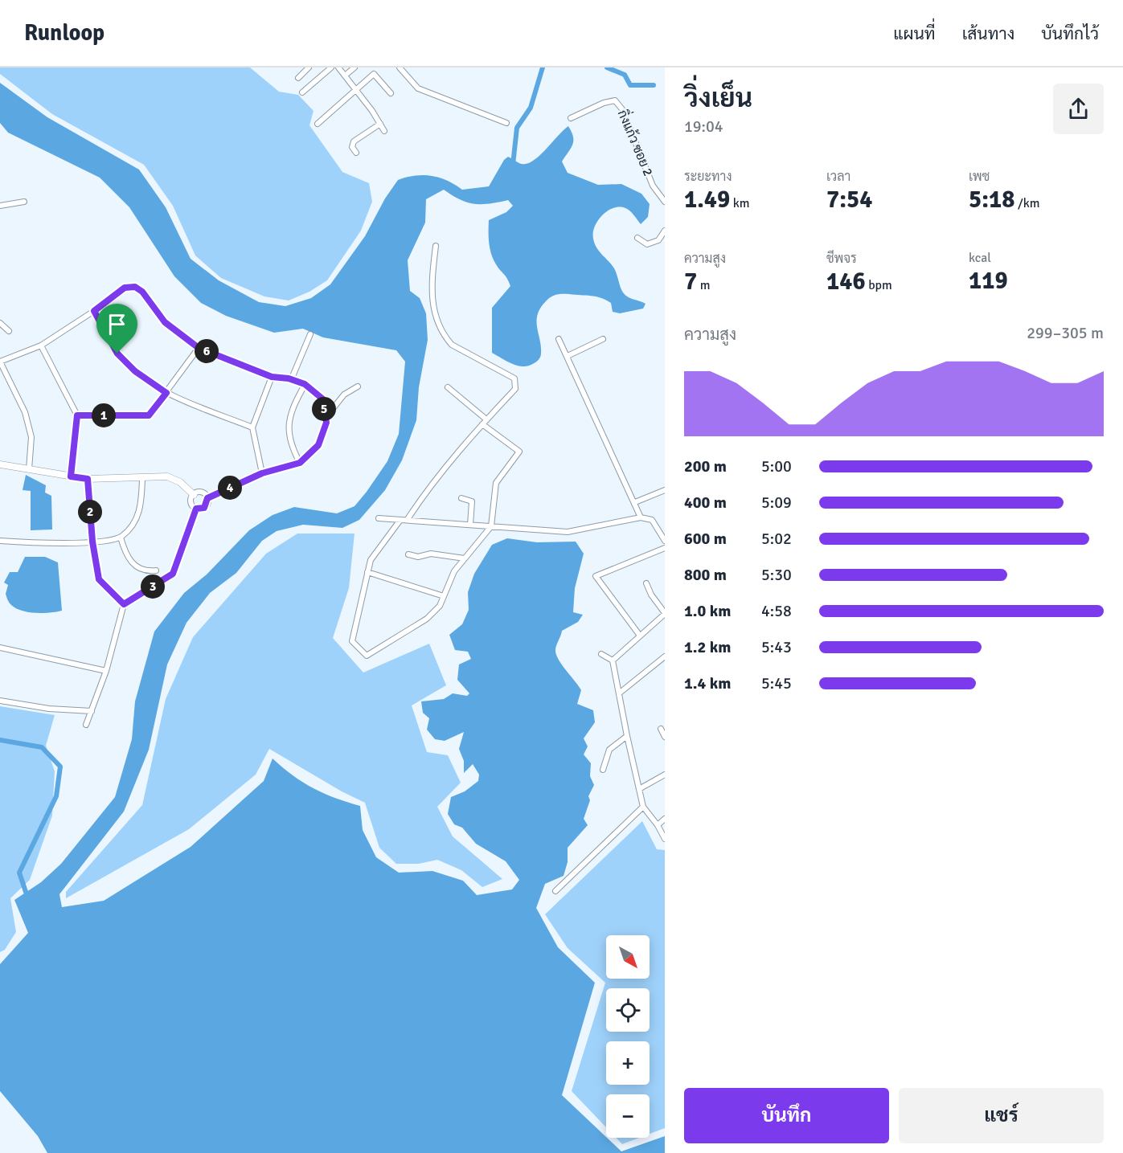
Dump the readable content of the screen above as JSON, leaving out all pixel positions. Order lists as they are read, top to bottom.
{
  "streets": {
    "street": ["กิ่งแก้ว ซอย 2"]
  },
  "north": "bottom right",
  "page": {
    "header": "Runloop",
    "nav": ["แผนที่", "เส้นทาง", "บันทึกไว้"],
    "heading": ["วิ่งเย็น", "19:04"],
    "stats": [
      ["ระยะทาง", "1.49 km"],
      ["เวลา", "7:54"],
      ["เพซ", "5:18 /km"],
      ["ความสูง", "7 m"],
      ["ชีพจร", "146 bpm"],
      ["kcal", "119"]
    ],
    "chart": ["ความสูง", "299–305 m"],
    "pins": [
      "6",
      "5",
      "1",
      "4",
      "2",
      "3"
    ],
    "list": [
      {
        "name": "200 m",
        "note": "5:00"
      },
      {
        "name": "400 m",
        "note": "5:09"
      },
      {
        "name": "600 m",
        "note": "5:02"
      },
      {
        "name": "800 m",
        "note": "5:30"
      },
      {
        "name": "1.0 km",
        "note": "4:58"
      },
      {
        "name": "1.2 km",
        "note": "5:43"
      },
      {
        "name": "1.4 km",
        "note": "5:45"
      }
    ],
    "map_buttons": ["+", "−"],
    "buttons": ["บันทึก", "แชร์"]
  }
}
